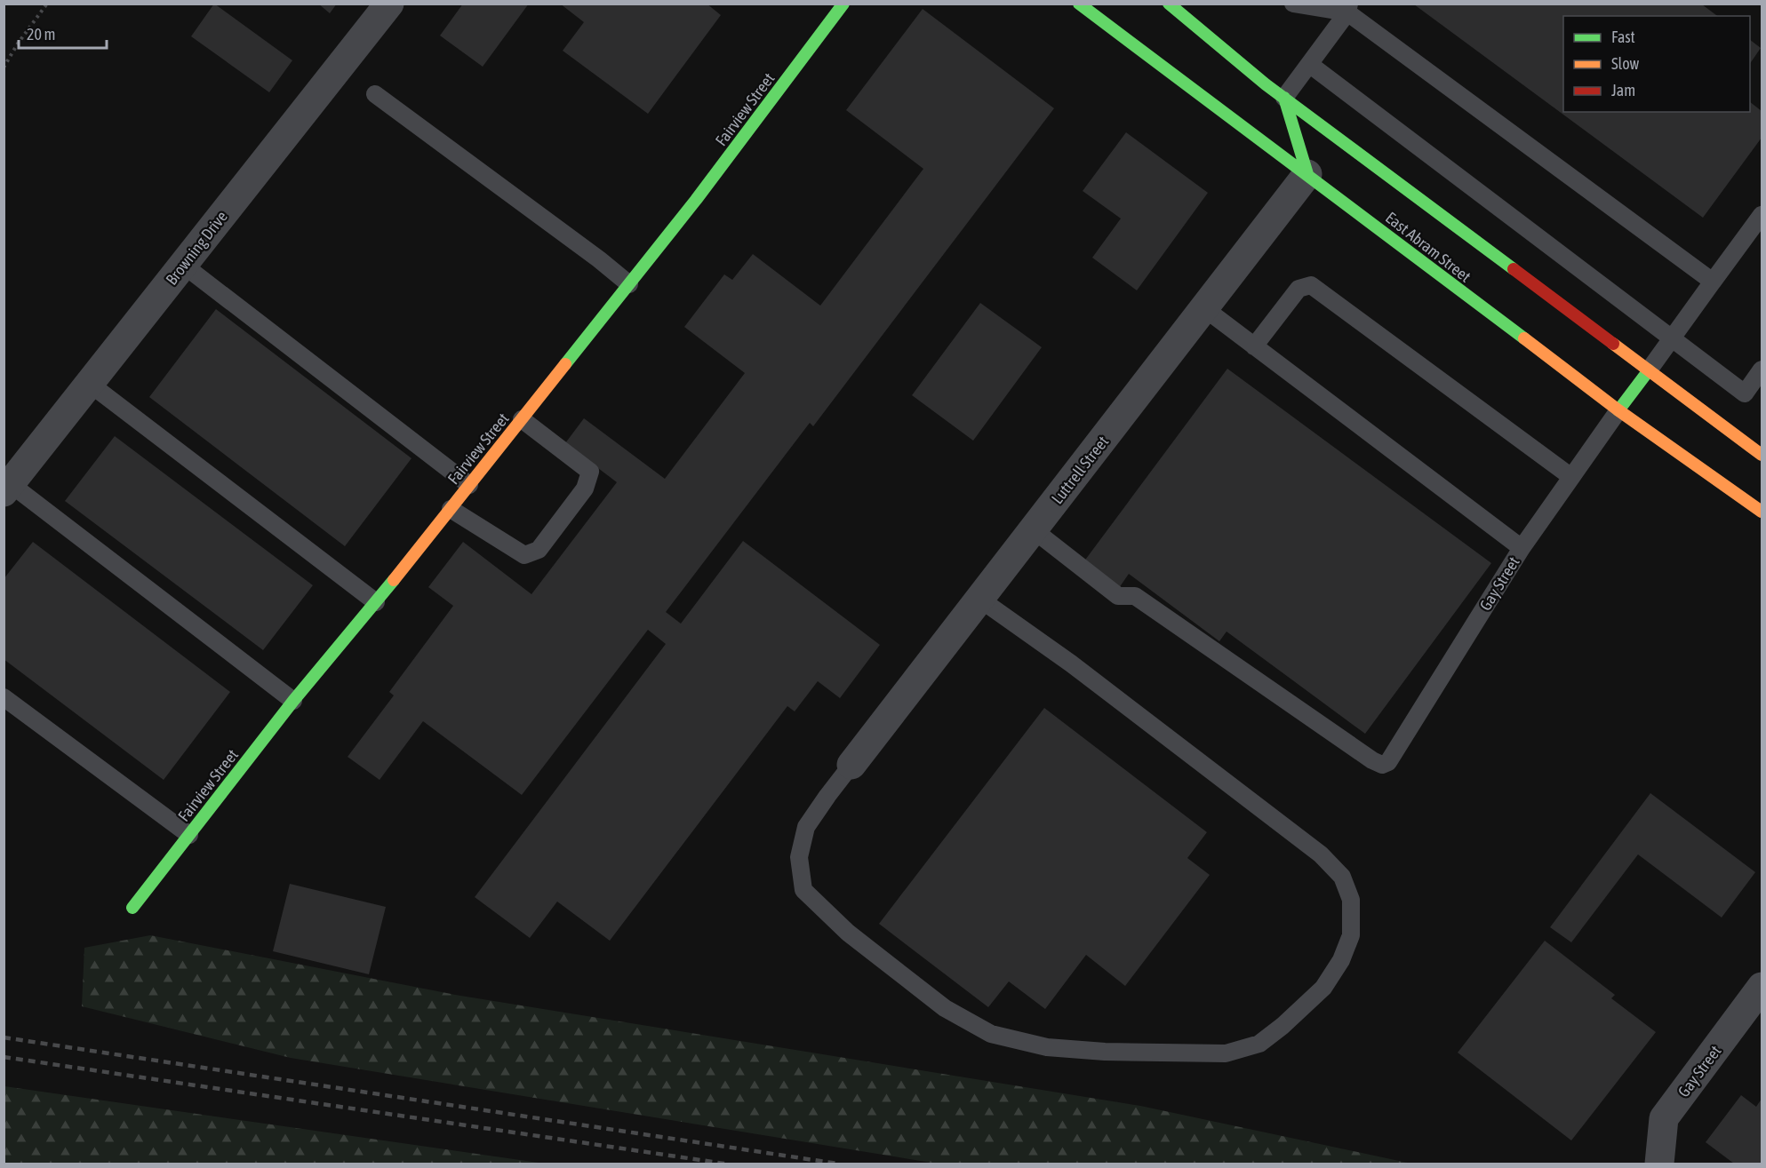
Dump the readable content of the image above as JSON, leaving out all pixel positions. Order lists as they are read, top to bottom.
{
  "streets": {
    "main road": ["Fairview Street", "East Abram Street"],
    "street": ["Browning Drive", "Luttrell Street", "Gay Street"]
  },
  "crossings": [
    ["East Abram Street", "Luttrell Street"],
    ["East Abram Street", "Gay Street"],
    ["Luttrell Street", "Gay Street"]
  ],
  "legend": ["Fast", "Slow", "Jam"],
  "scale_bar": "20 m"
}
